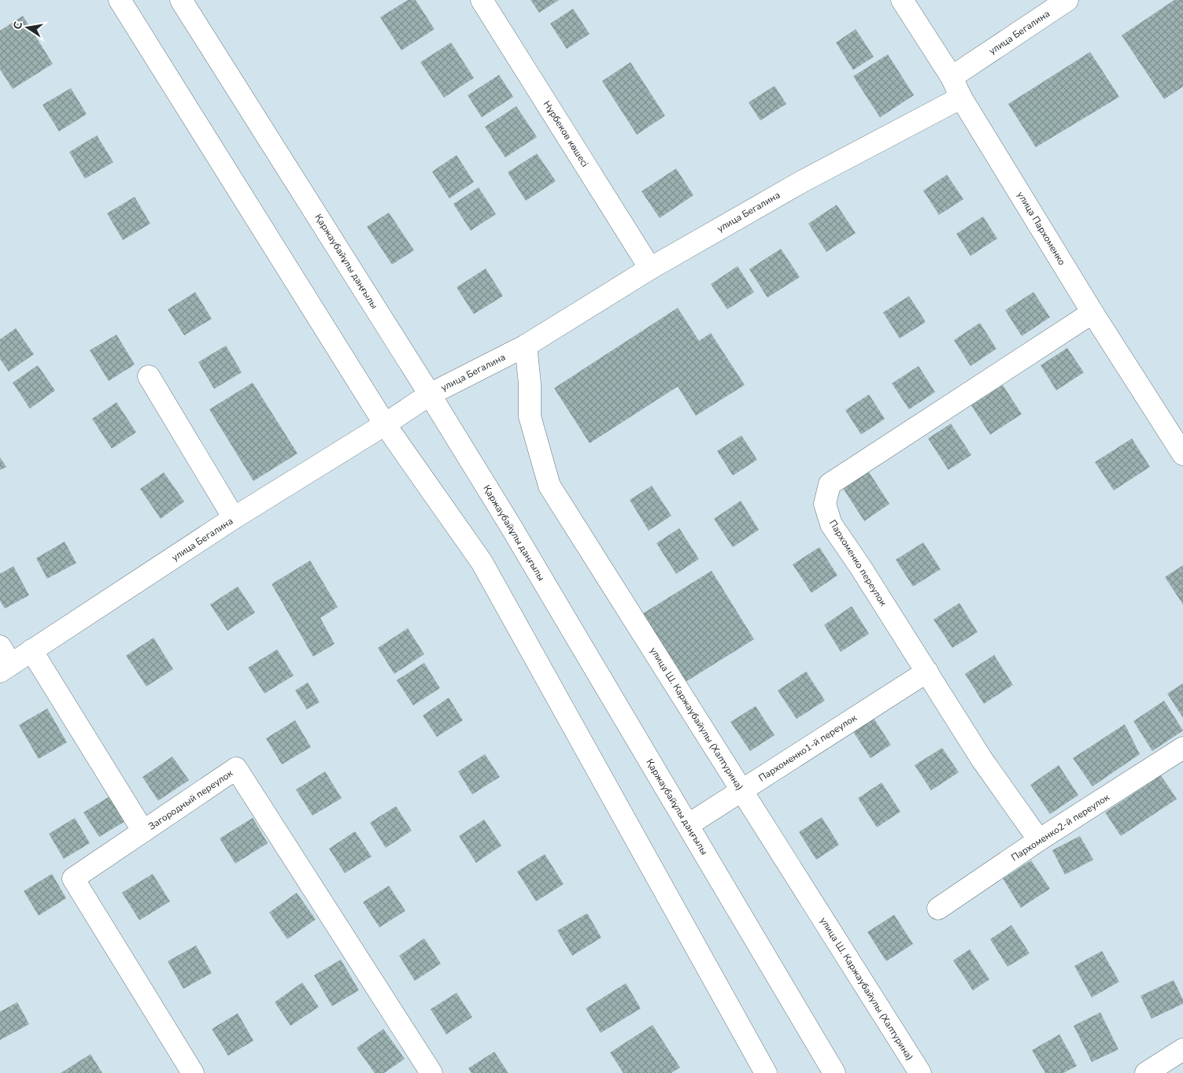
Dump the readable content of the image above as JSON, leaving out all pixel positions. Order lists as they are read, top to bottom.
{
  "streets": {
    "main road": [
      "улица Бегалина",
      "Нұрбеков көшесі",
      "улица Пархоменко",
      "Қаржаубайұлы даңғылы",
      "Пархоменко переулок",
      "улица Ш. Каржаубайулы (Халтурина)",
      "Пархоменко1-й переулок",
      "Загородный переулок",
      "Пархоменко2-й переулок"
    ]
  },
  "crossings": [
    ["улица Бегалина", "Нұрбеков көшесі"],
    ["улица Бегалина", "улица Пархоменко"],
    ["улица Бегалина", "Қаржаубайұлы даңғылы"],
    ["улица Бегалина", "улица Ш. Каржаубайулы (Халтурина)"],
    ["улица Пархоменко", "Пархоменко переулок"],
    ["Қаржаубайұлы даңғылы", "Пархоменко1-й переулок"],
    ["Пархоменко переулок", "Пархоменко1-й переулок"],
    ["Пархоменко переулок", "Пархоменко2-й переулок"],
    ["улица Ш. Каржаубайулы (Халтурина)", "Пархоменко1-й переулок"]
  ],
  "north": "left"
}
